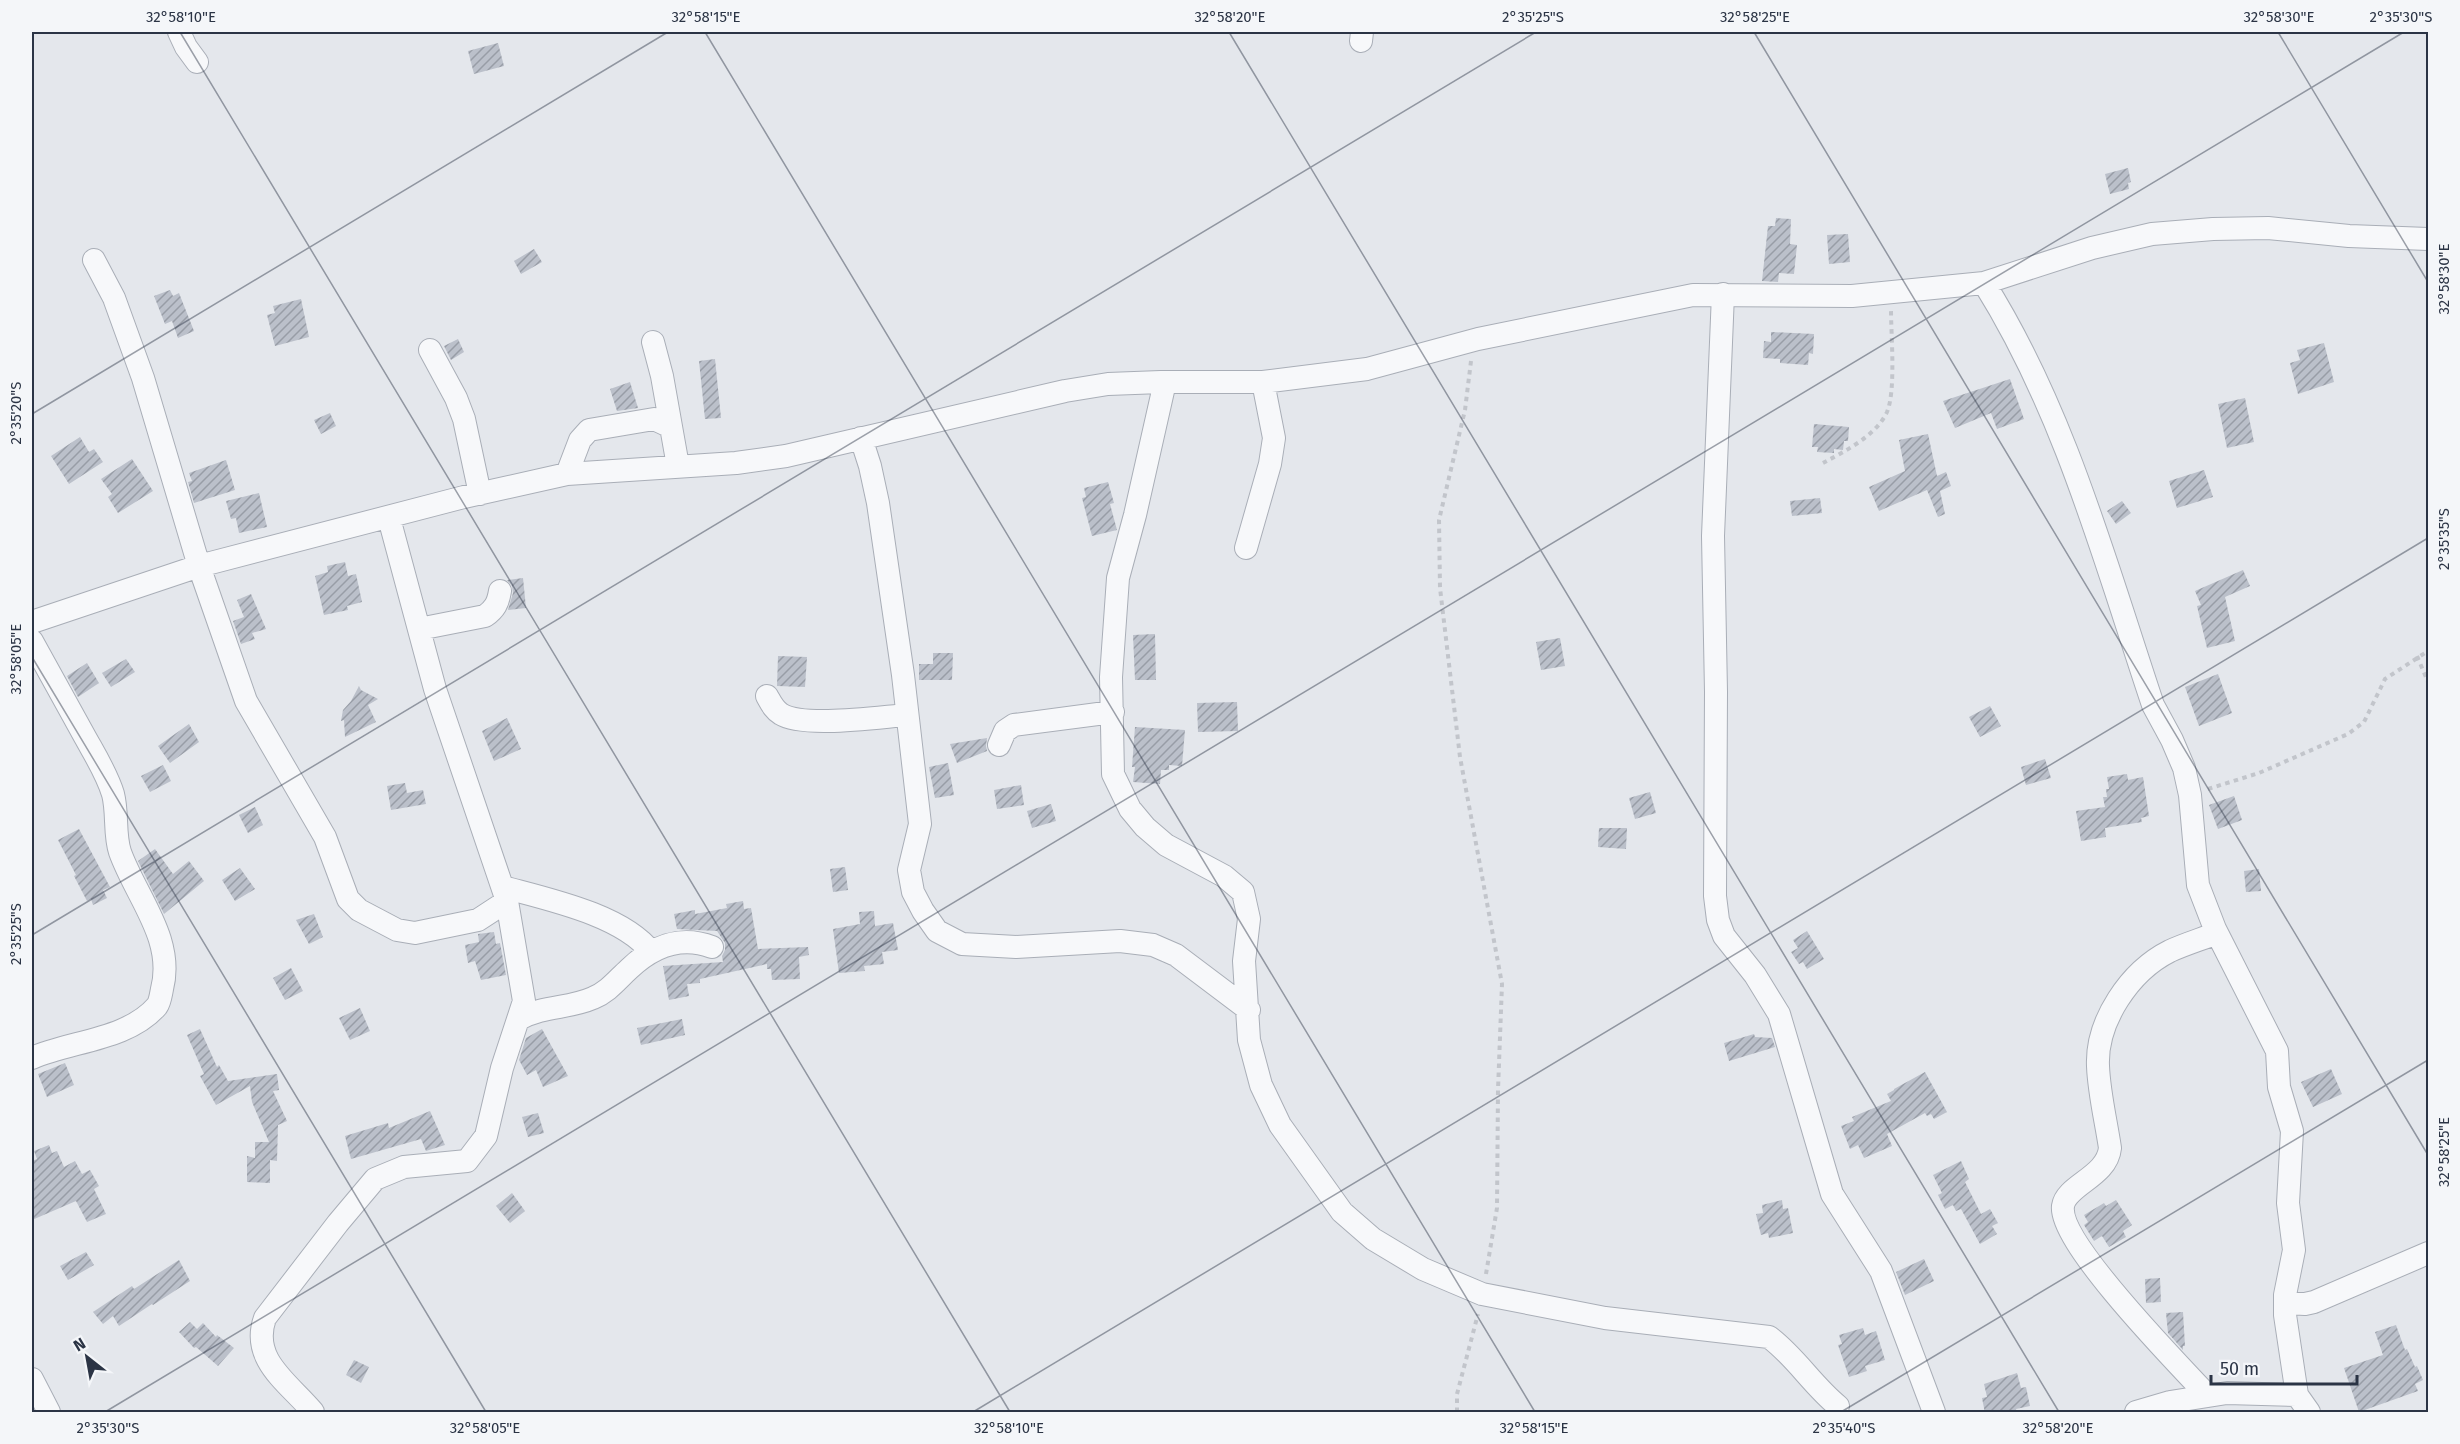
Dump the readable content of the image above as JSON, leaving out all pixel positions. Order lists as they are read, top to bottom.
{
  "scale_bar": "50 m",
  "north": "top left",
  "coordinates": [
    "32°58'10\"E",
    "32°58'15\"E",
    "32°58'20\"E",
    "2°35'25\"S",
    "32°58'25\"E",
    "32°58'30\"E",
    "2°35'30\"S",
    "2°35'20\"S",
    "2°35'35\"S",
    "32°58'05\"E",
    "2°35'40\"S"
  ]
}
